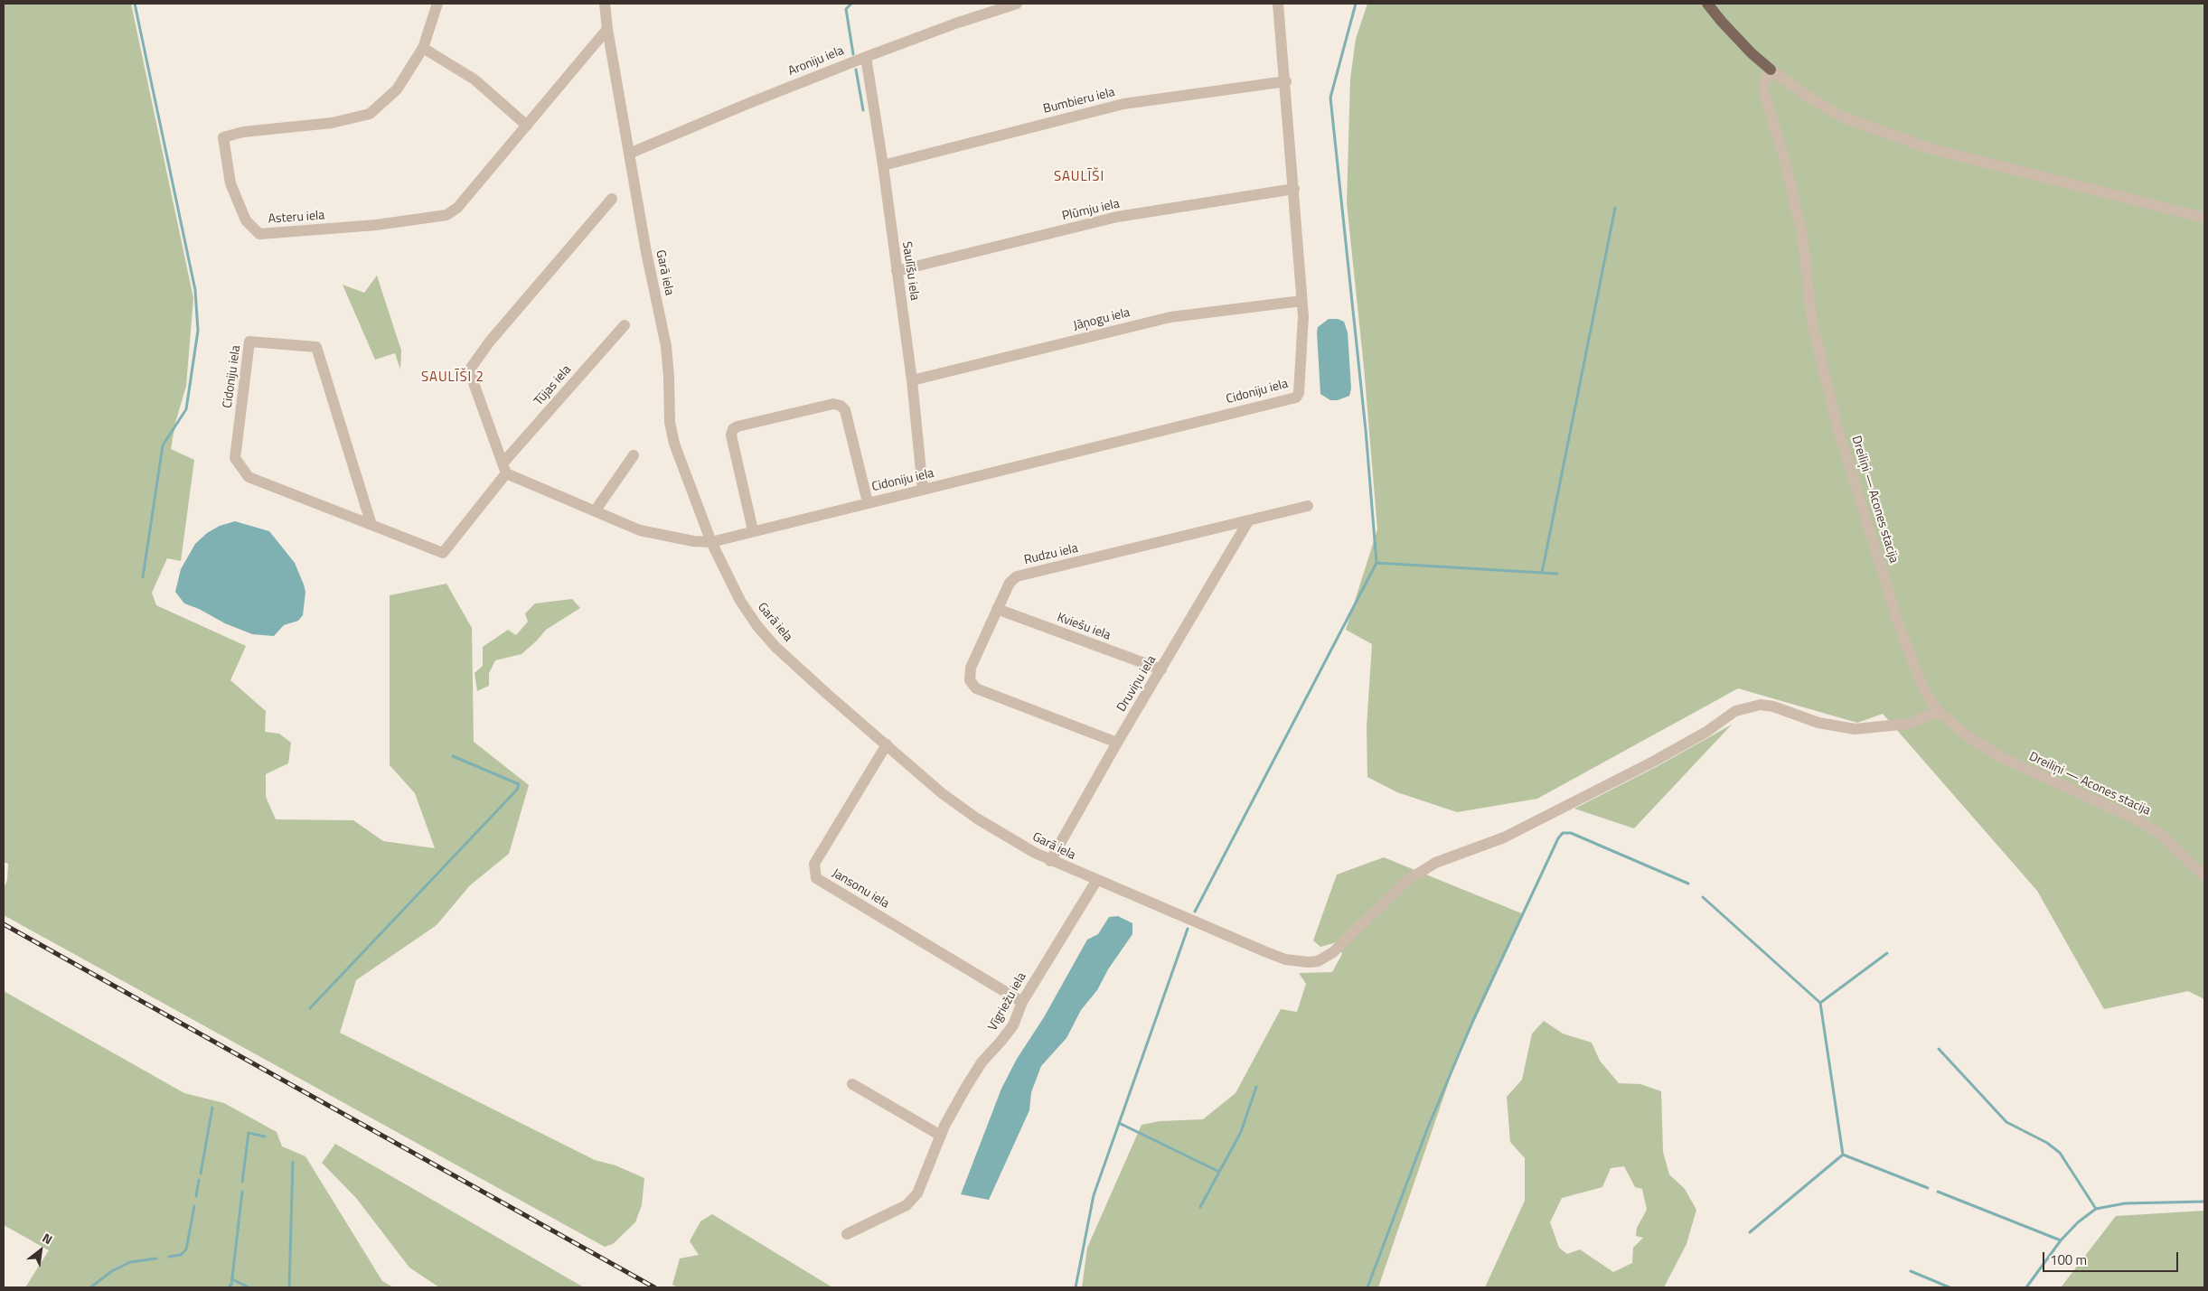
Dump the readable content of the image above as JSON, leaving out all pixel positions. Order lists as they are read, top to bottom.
{
  "streets": {
    "street": [
      "Aroniju iela",
      "Bumbieru iela",
      "Plūmju iela",
      "Asteru iela",
      "Saulīšu iela",
      "Garā iela",
      "Jāņogu iela",
      "Cidoniju iela",
      "Tūjas iela",
      "Dreiliņi — Acones stacija",
      "Rudzu iela",
      "Kviešu iela",
      "Druviņu iela",
      "Jansonu iela",
      "Vīgriežu iela"
    ]
  },
  "crossings": [
    ["Aroniju iela", "Saulīšu iela"],
    ["Aroniju iela", "Garā iela"],
    ["Bumbieru iela", "Saulīšu iela"],
    ["Bumbieru iela", "Cidoniju iela"],
    ["Plūmju iela", "Saulīšu iela"],
    ["Plūmju iela", "Cidoniju iela"],
    ["Asteru iela", "Garā iela"],
    ["Saulīšu iela", "Jāņogu iela"],
    ["Saulīšu iela", "Cidoniju iela"],
    ["Garā iela", "Cidoniju iela"],
    ["Garā iela", "Dreiliņi — Acones stacija"],
    ["Garā iela", "Druviņu iela"],
    ["Garā iela", "Jansonu iela"],
    ["Garā iela", "Vīgriežu iela"],
    ["Jāņogu iela", "Cidoniju iela"],
    ["Cidoniju iela", "Tūjas iela"],
    ["Rudzu iela", "Kviešu iela"],
    ["Rudzu iela", "Druviņu iela"],
    ["Kviešu iela", "Druviņu iela"],
    ["Jansonu iela", "Vīgriežu iela"]
  ],
  "districts": ["SAULĪŠI", "SAULĪŠI 2"],
  "scale_bar": "100 m",
  "north": "top right"
}
